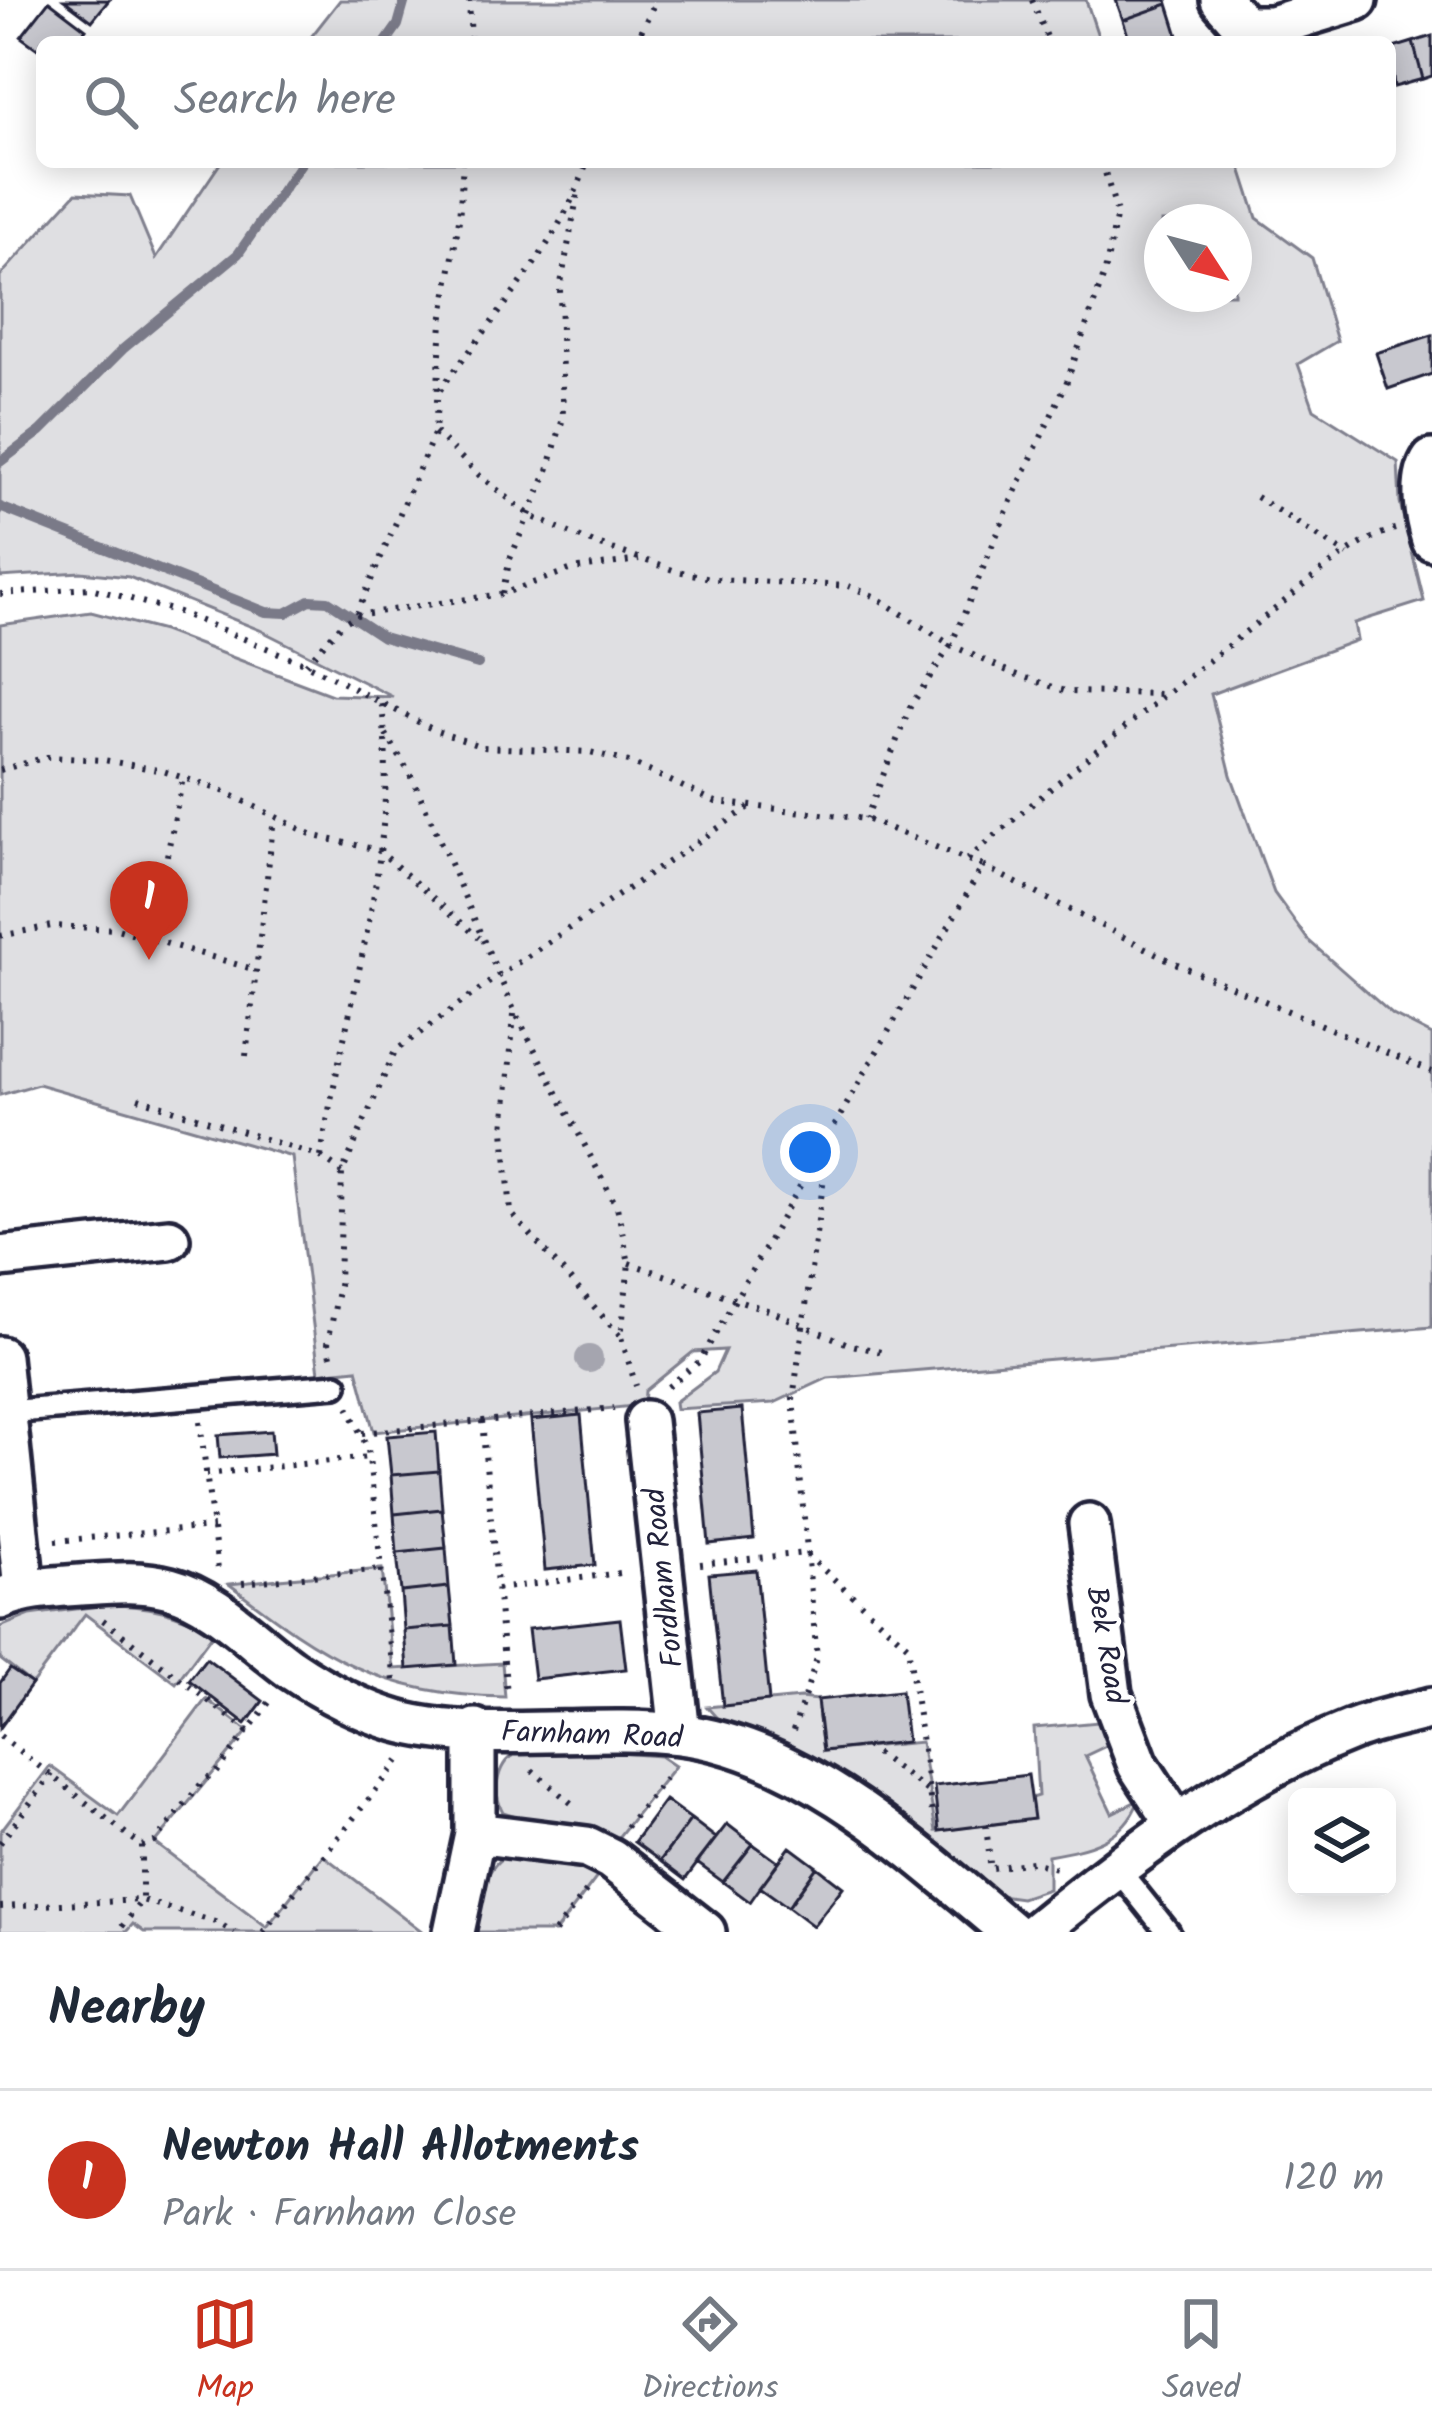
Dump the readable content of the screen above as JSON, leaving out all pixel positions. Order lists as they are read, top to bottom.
{
  "streets": {
    "street": ["Fordham Road", "Bek Road", "Farnham Road"]
  },
  "crossings": [
    ["Fordham Road", "Farnham Road"]
  ],
  "north": "bottom right",
  "page": {
    "search": "Search here",
    "pins": "1",
    "heading": "Nearby",
    "list": [
      {
        "mark": "1",
        "name": "Newton Hall Allotments",
        "note": "Park · Farnham Close",
        "value": "120 m"
      }
    ],
    "nav": ["Map", "Directions", "Saved"]
  }
}
